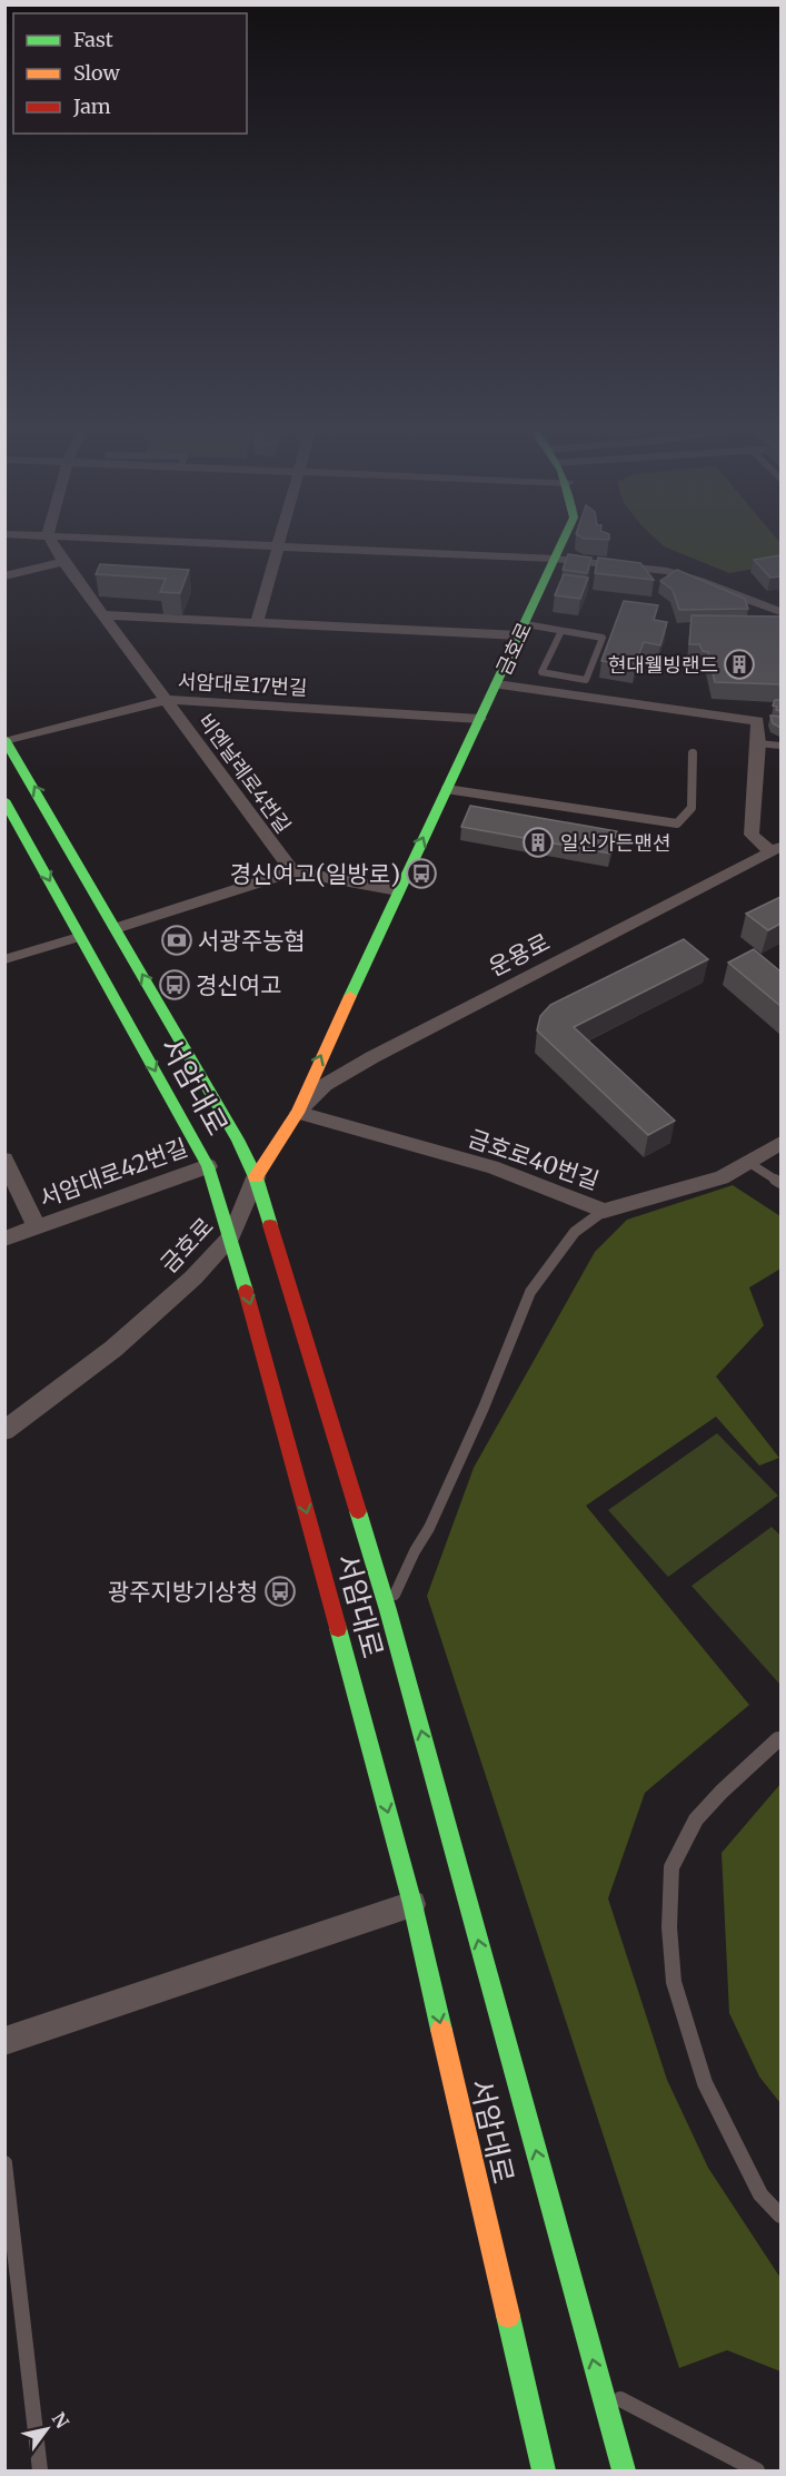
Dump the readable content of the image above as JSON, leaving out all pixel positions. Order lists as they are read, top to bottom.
{
  "streets": {
    "main road": ["금호로", "서암대로"],
    "street": [
      "서암대로17번길",
      "비엔날레로4번길",
      "운용로",
      "금호로40번길",
      "서암대로42번길"
    ]
  },
  "crossings": [
    ["금호로", "서암대로17번길"],
    ["금호로", "운용로"],
    ["금호로", "서암대로"],
    ["금호로", "금호로40번길"],
    ["서암대로17번길", "비엔날레로4번길"],
    ["서암대로17번길", "서암대로"],
    ["운용로", "금호로40번길"],
    ["서암대로", "서암대로42번길"]
  ],
  "places": {
    "building": ["현대웰빙랜드", "일신가든맨션"],
    "bus stop": ["경신여고(일방로)", "경신여고", "광주지방기상청"],
    "bank": ["서광주농협"]
  },
  "legend": ["Fast", "Slow", "Jam"],
  "north": "top right"
}
